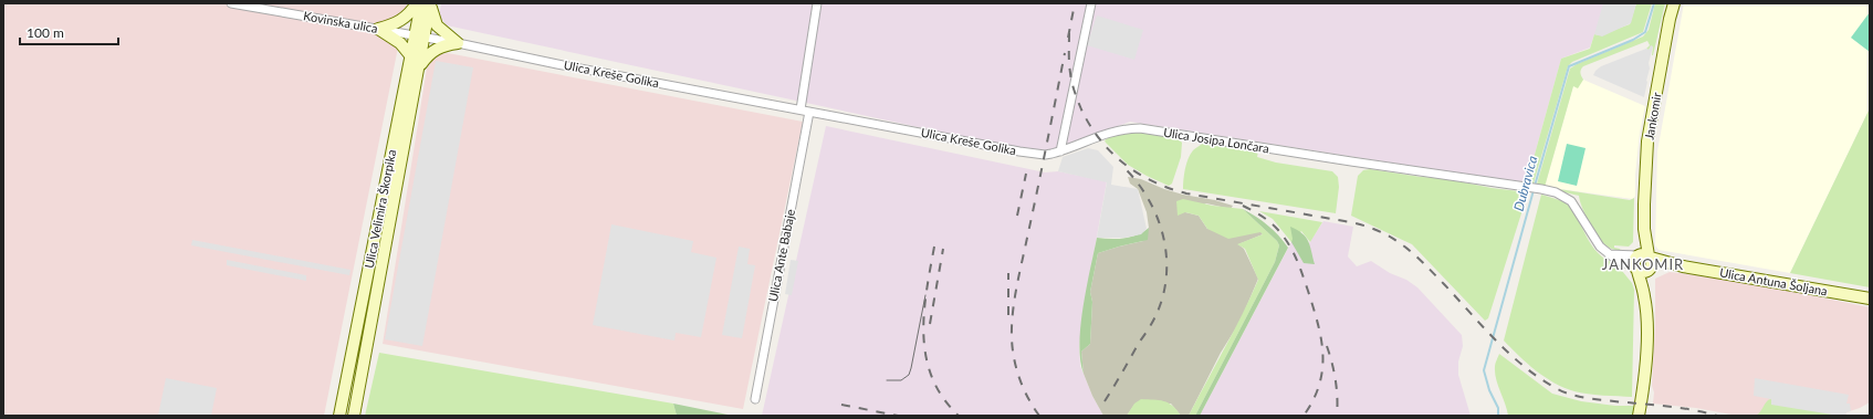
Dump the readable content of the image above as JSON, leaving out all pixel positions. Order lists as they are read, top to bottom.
{
  "streets": {
    "main road": ["Jankomir", "Ulica Velimira Škorpika", "Ulica Antuna Šoljana"],
    "street": [
      "Kovinska ulica",
      "Ulica Kreše Golika",
      "Ulica Josipa Lončara",
      "Ulica Ante Babaje"
    ]
  },
  "crossings": [
    ["Kovinska ulica", "Ulica Kreše Golika"],
    ["Kovinska ulica", "Ulica Velimira Škorpika"],
    ["Ulica Kreše Golika", "Ulica Josipa Lončara"],
    ["Ulica Kreše Golika", "Ulica Velimira Škorpika"],
    ["Ulica Kreše Golika", "Ulica Ante Babaje"],
    ["Jankomir", "Ulica Josipa Lončara"],
    ["Jankomir", "Ulica Antuna Šoljana"],
    ["Ulica Josipa Lončara", "Ulica Antuna Šoljana"]
  ],
  "districts": ["JANKOMIR"],
  "water": ["Dubravica"],
  "scale_bar": "100 m"
}
